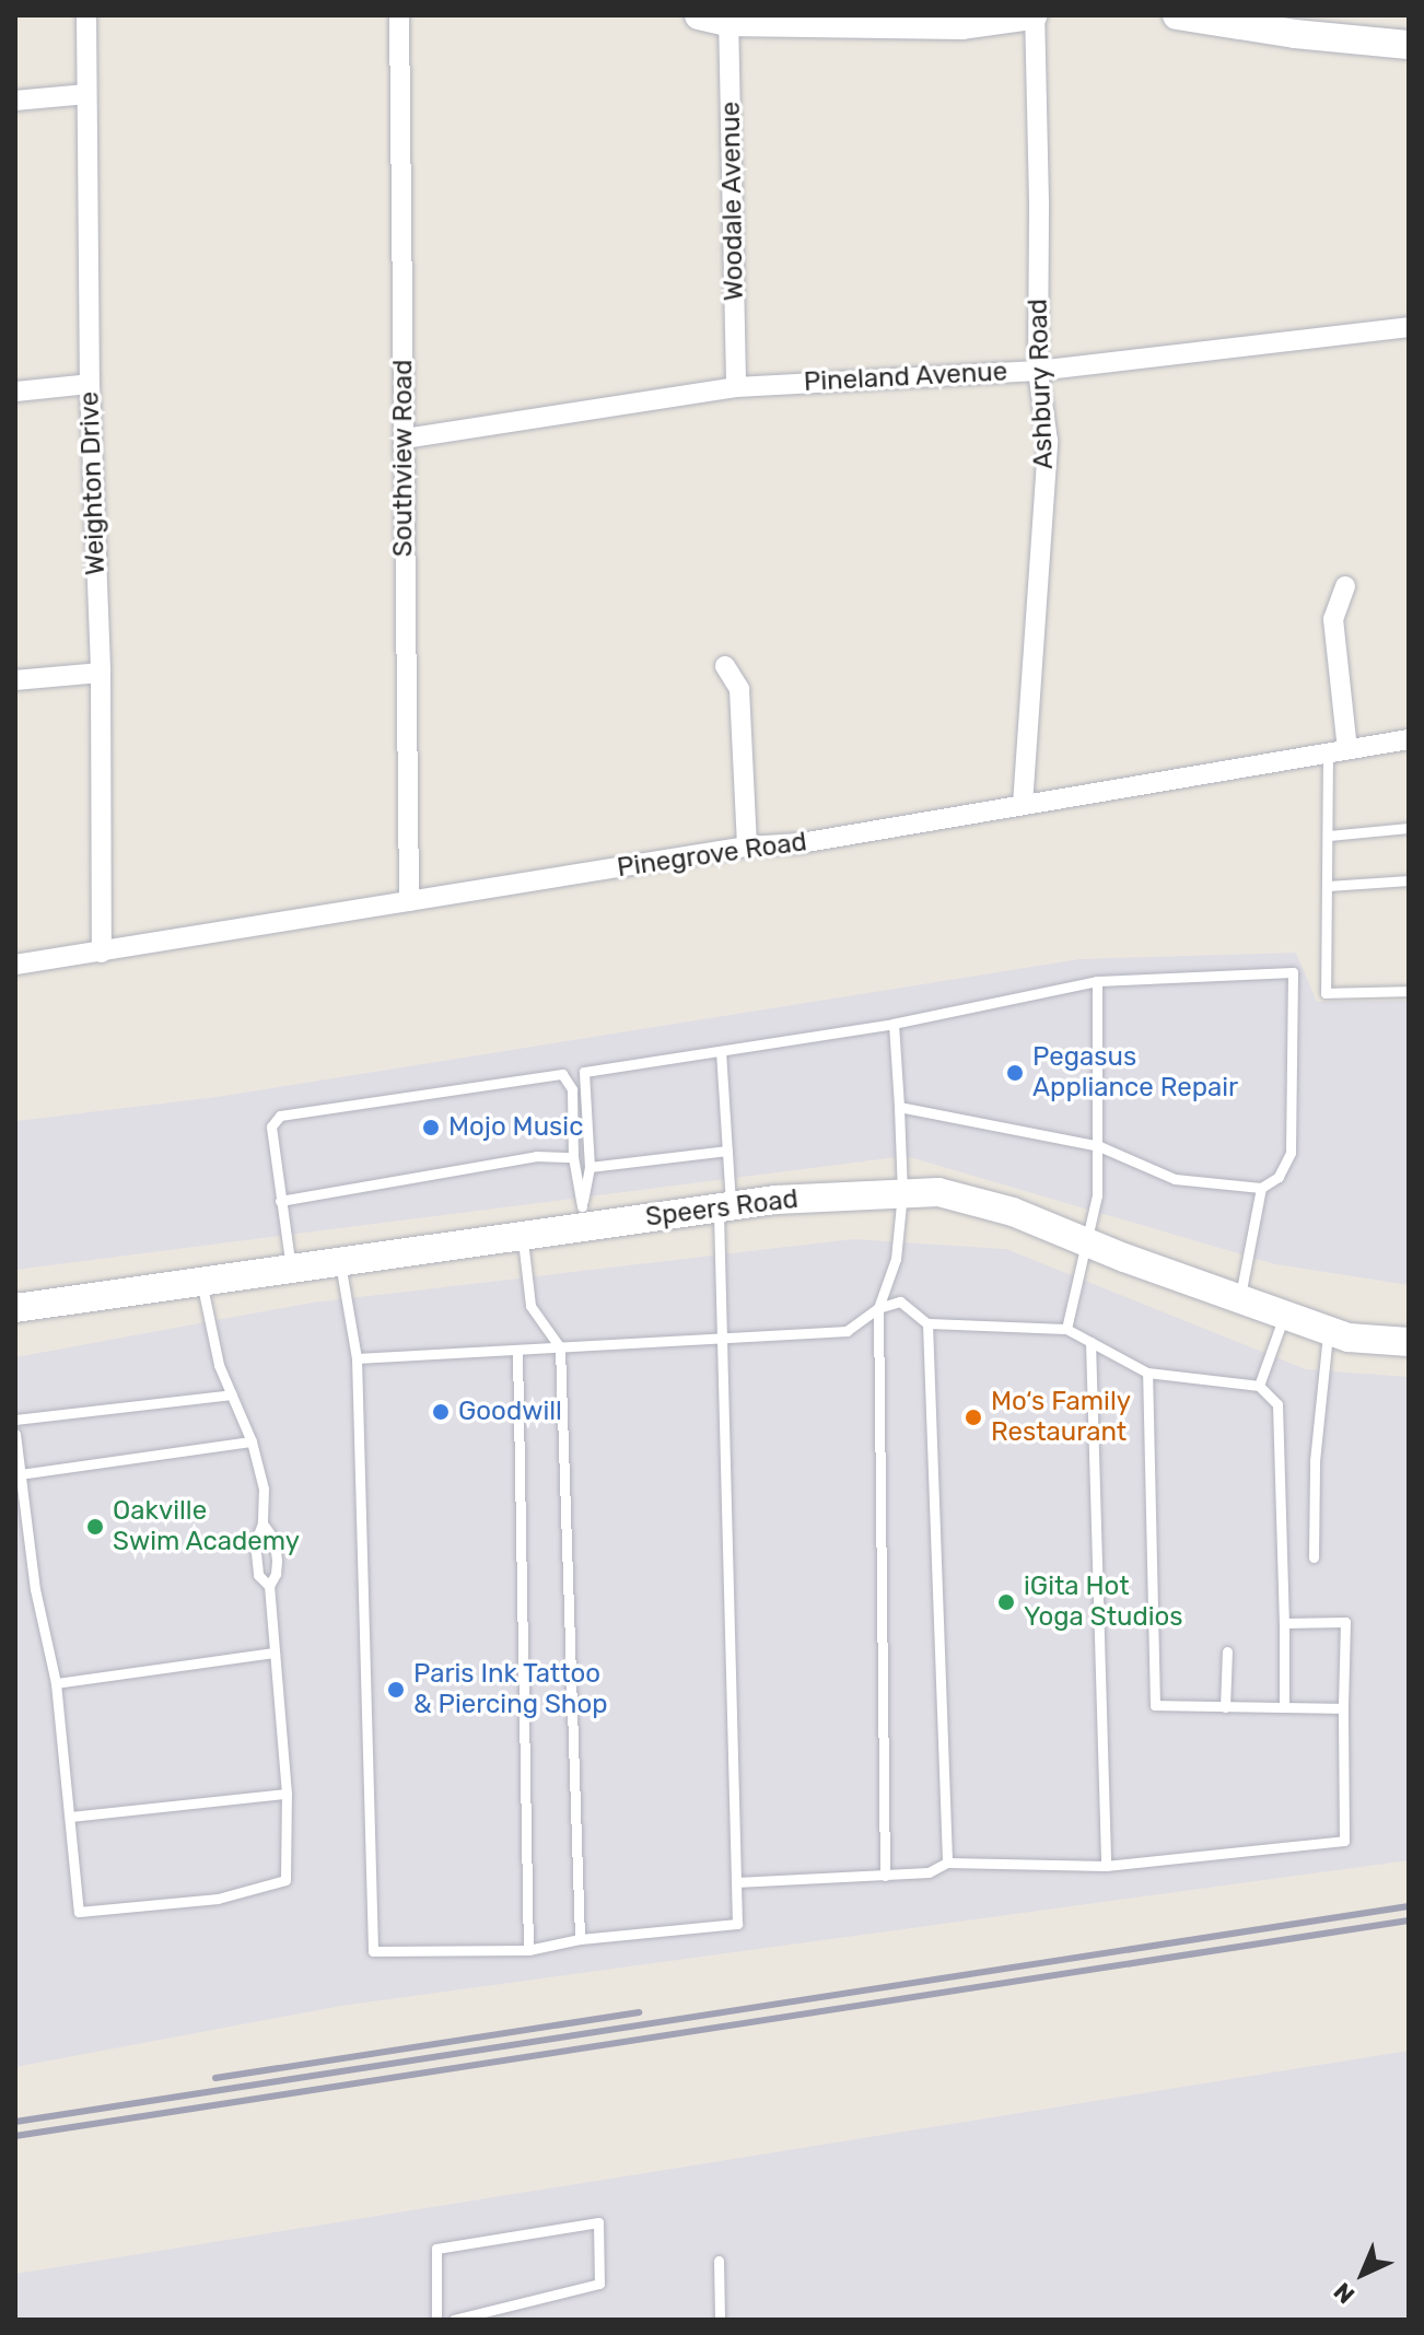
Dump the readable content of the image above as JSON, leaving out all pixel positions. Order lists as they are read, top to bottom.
{
  "streets": {
    "main road": ["Speers Road"],
    "street": [
      "Woodale Avenue",
      "Pineland Avenue",
      "Ashbury Road",
      "Southview Road",
      "Weighton Drive",
      "Pinegrove Road"
    ]
  },
  "crossings": [
    ["Woodale Avenue", "Pineland Avenue"],
    ["Pineland Avenue", "Ashbury Road"],
    ["Pineland Avenue", "Southview Road"],
    ["Ashbury Road", "Pinegrove Road"],
    ["Southview Road", "Pinegrove Road"],
    ["Weighton Drive", "Pinegrove Road"]
  ],
  "places": [
    "Pegasus Appliance Repair",
    "Mojo Music",
    "Goodwill",
    "Mo‘s Family Restaurant",
    "Oakville Swim Academy",
    "iGita Hot Yoga Studios",
    "Paris Ink Tattoo & Piercing Shop"
  ],
  "north": "bottom left"
}
